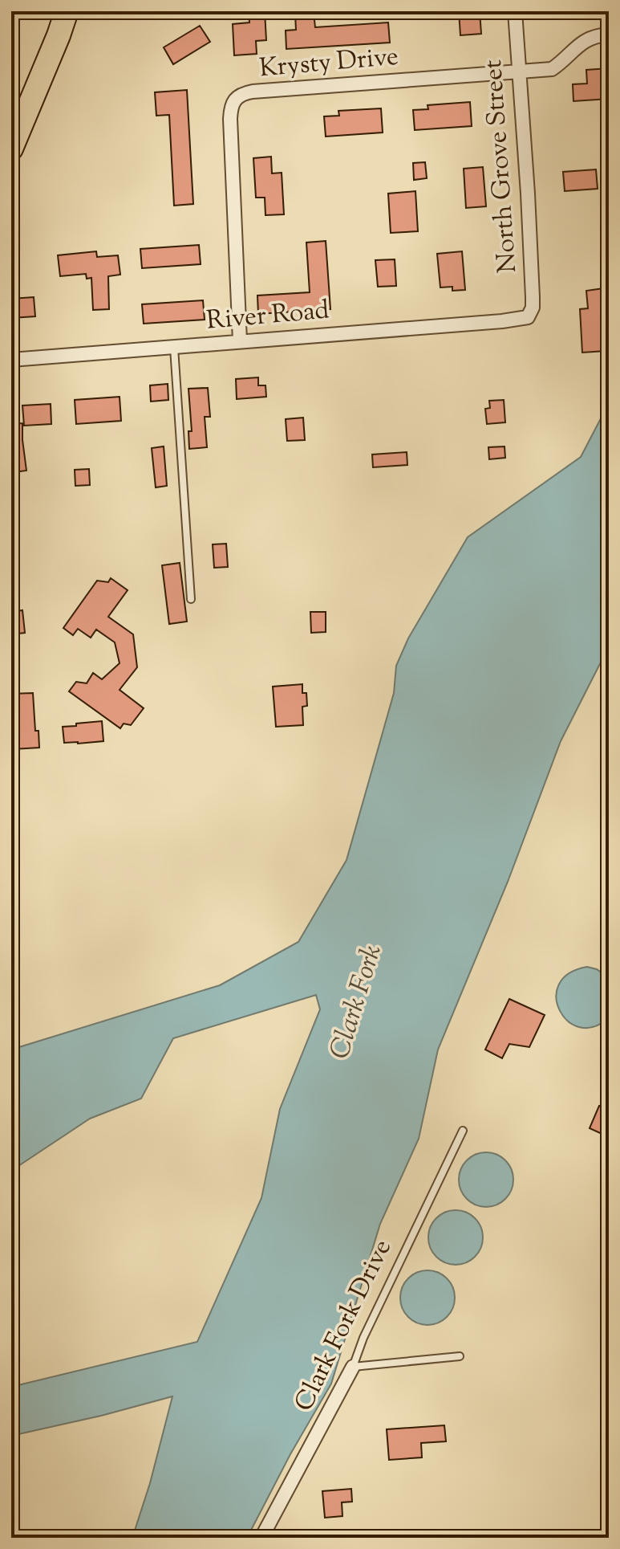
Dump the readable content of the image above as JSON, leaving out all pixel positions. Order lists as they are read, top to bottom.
{
  "streets": {
    "street": [
      "Krysty Drive",
      "North Grove Street",
      "River Road",
      "Clark Fork Drive"
    ]
  },
  "crossings": [
    ["Krysty Drive", "North Grove Street"],
    ["Krysty Drive", "River Road"],
    ["North Grove Street", "River Road"]
  ],
  "water": ["Clark Fork"]
}
